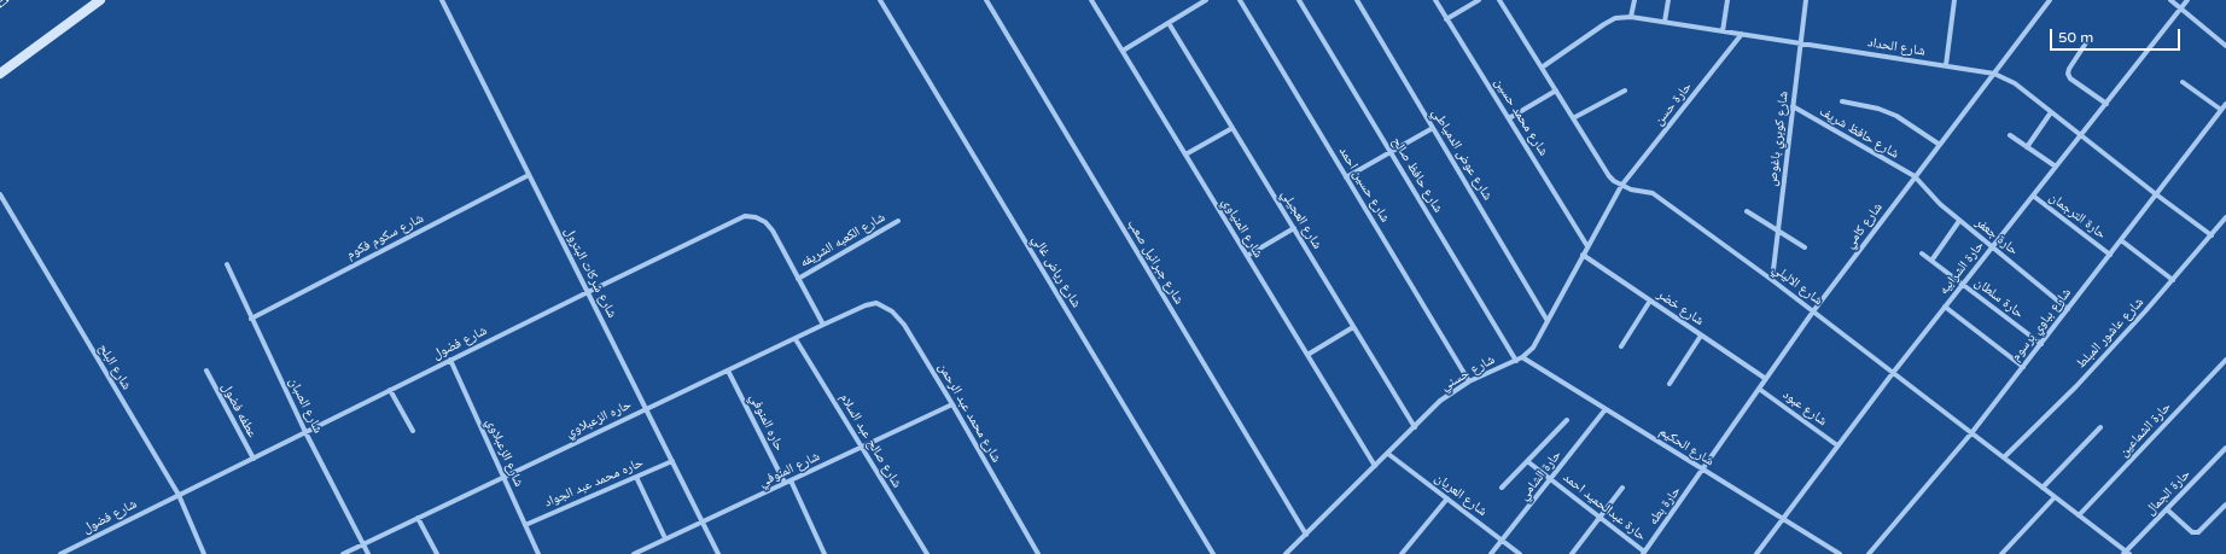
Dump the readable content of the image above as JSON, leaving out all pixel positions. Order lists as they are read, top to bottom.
{
  "streets": {
    "street": [
      "شارع الحداد",
      "حارة حسن",
      "شارع محمد حسين",
      "شارع حافظ شريف",
      "شارع كوبري باغوص",
      "شارع عوض الدمياطي",
      "شارع حافظ صالح",
      "شارع حسين احمد",
      "حارة الترجمان",
      "شارع العجيلي",
      "شارع كامي",
      "شارع المنياوي",
      "شارع سكوم فكوم",
      "حارة جعفر",
      "شارع الكعبه الشريفه",
      "شارع جبرائيل صعب",
      "حارة الشرابيه",
      "شارع رياض غالي",
      "شارع شركات البترول",
      "شارع الاليلي",
      "حارة سلطان",
      "شارع خضر",
      "شارع بباوي برسوم",
      "شارع عاشور المبلط",
      "شارع فضول",
      "شارع البلح",
      "شارع حسني",
      "شارع الصبان",
      "شارع عبود",
      "عطفه فضول",
      "شارع محمد عبد الرحمن",
      "حاره الزعبلاوي",
      "حاره المنوفي",
      "حارة الشماعين",
      "شارع صالح عبد السلام",
      "شارع الحكيم",
      "شارع الزعبلاوي",
      "شارع المنوفي",
      "حارة الشامي",
      "حاره محمد عبد الجواد",
      "حارة الجمال",
      "شارع العريان",
      "حارة بطه",
      "حارة عبدالحميد احمد"
    ]
  },
  "crossings": [
    ["شارع الحداد", "حارة حسن"],
    ["شارع الحداد", "شارع كوبري باغوص"],
    ["شارع الحداد", "شارع كامي"],
    ["شارع الحداد", "حارة الشرابيه"],
    ["شارع الحداد", "شارع بباوي برسوم"],
    ["شارع الحداد", "شارع عاشور المبلط"],
    ["حارة حسن", "شارع الاليلي"],
    ["حارة حسن", "شارع حسني"],
    ["شارع محمد حسين", "شارع حسني"],
    ["شارع حافظ شريف", "شارع كوبري باغوص"],
    ["شارع حافظ شريف", "شارع كامي"],
    ["شارع حافظ شريف", "حارة جعفر"],
    ["شارع كوبري باغوص", "شارع الاليلي"],
    ["شارع عوض الدمياطي", "شارع حسني"],
    ["شارع حافظ صالح", "شارع حسني"],
    ["شارع حسين احمد", "شارع حسني"],
    ["حارة الترجمان", "حارة الشرابيه"],
    ["حارة الترجمان", "شارع بباوي برسوم"],
    ["شارع العجيلي", "شارع حسني"],
    ["شارع كامي", "حارة جعفر"],
    ["شارع كامي", "شارع الاليلي"],
    ["شارع كامي", "شارع خضر"],
    ["شارع كامي", "شارع عبود"],
    ["شارع كامي", "شارع الحكيم"],
    ["شارع كامي", "حارة بطه"],
    ["شارع المنياوي", "شارع حسني"],
    ["شارع سكوم فكوم", "شارع شركات البترول"],
    ["شارع سكوم فكوم", "شارع الصبان"],
    ["حارة جعفر", "حارة الشرابيه"],
    ["حارة جعفر", "شارع بباوي برسوم"],
    ["شارع الكعبه الشريفه", "شارع فضول"],
    ["شارع جبرائيل صعب", "شارع حسني"],
    ["حارة الشرابيه", "شارع الاليلي"],
    ["حارة الشرابيه", "حارة سلطان"],
    ["حارة الشرابيه", "شارع عبود"],
    ["حارة الشرابيه", "شارع الحكيم"],
    ["شارع شركات البترول", "شارع فضول"],
    ["شارع شركات البترول", "حاره الزعبلاوي"],
    ["شارع شركات البترول", "شارع المنوفي"],
    ["شارع شركات البترول", "حاره محمد عبد الجواد"],
    ["شارع الاليلي", "شارع بباوي برسوم"],
    ["شارع الاليلي", "شارع عاشور المبلط"],
    ["شارع الاليلي", "شارع حسني"],
    ["شارع الاليلي", "حارة الشماعين"],
    ["شارع الاليلي", "حارة الجمال"],
    ["حارة سلطان", "شارع بباوي برسوم"],
    ["شارع خضر", "شارع حسني"],
    ["شارع فضول", "شارع البلح"],
    ["شارع فضول", "شارع الصبان"],
    ["شارع فضول", "عطفه فضول"],
    ["شارع فضول", "حاره الزعبلاوي"],
    ["شارع فضول", "شارع الزعبلاوي"],
    ["شارع حسني", "شارع الحكيم"],
    ["شارع حسني", "شارع العريان"],
    ["شارع الصبان", "حاره الزعبلاوي"],
    ["شارع محمد عبد الرحمن", "حاره الزعبلاوي"],
    ["شارع محمد عبد الرحمن", "شارع المنوفي"],
    ["حاره الزعبلاوي", "حاره المنوفي"],
    ["حاره الزعبلاوي", "شارع صالح عبد السلام"],
    ["حاره الزعبلاوي", "شارع الزعبلاوي"],
    ["حاره المنوفي", "شارع المنوفي"],
    ["شارع صالح عبد السلام", "شارع المنوفي"],
    ["شارع الحكيم", "حارة الشامي"],
    ["شارع الحكيم", "حارة بطه"],
    ["شارع الزعبلاوي", "حاره محمد عبد الجواد"],
    ["حارة الشامي", "شارع العريان"],
    ["حارة الشامي", "حارة عبدالحميد احمد"],
    ["حارة بطه", "حارة عبدالحميد احمد"]
  ],
  "scale_bar": "50 m"
}
